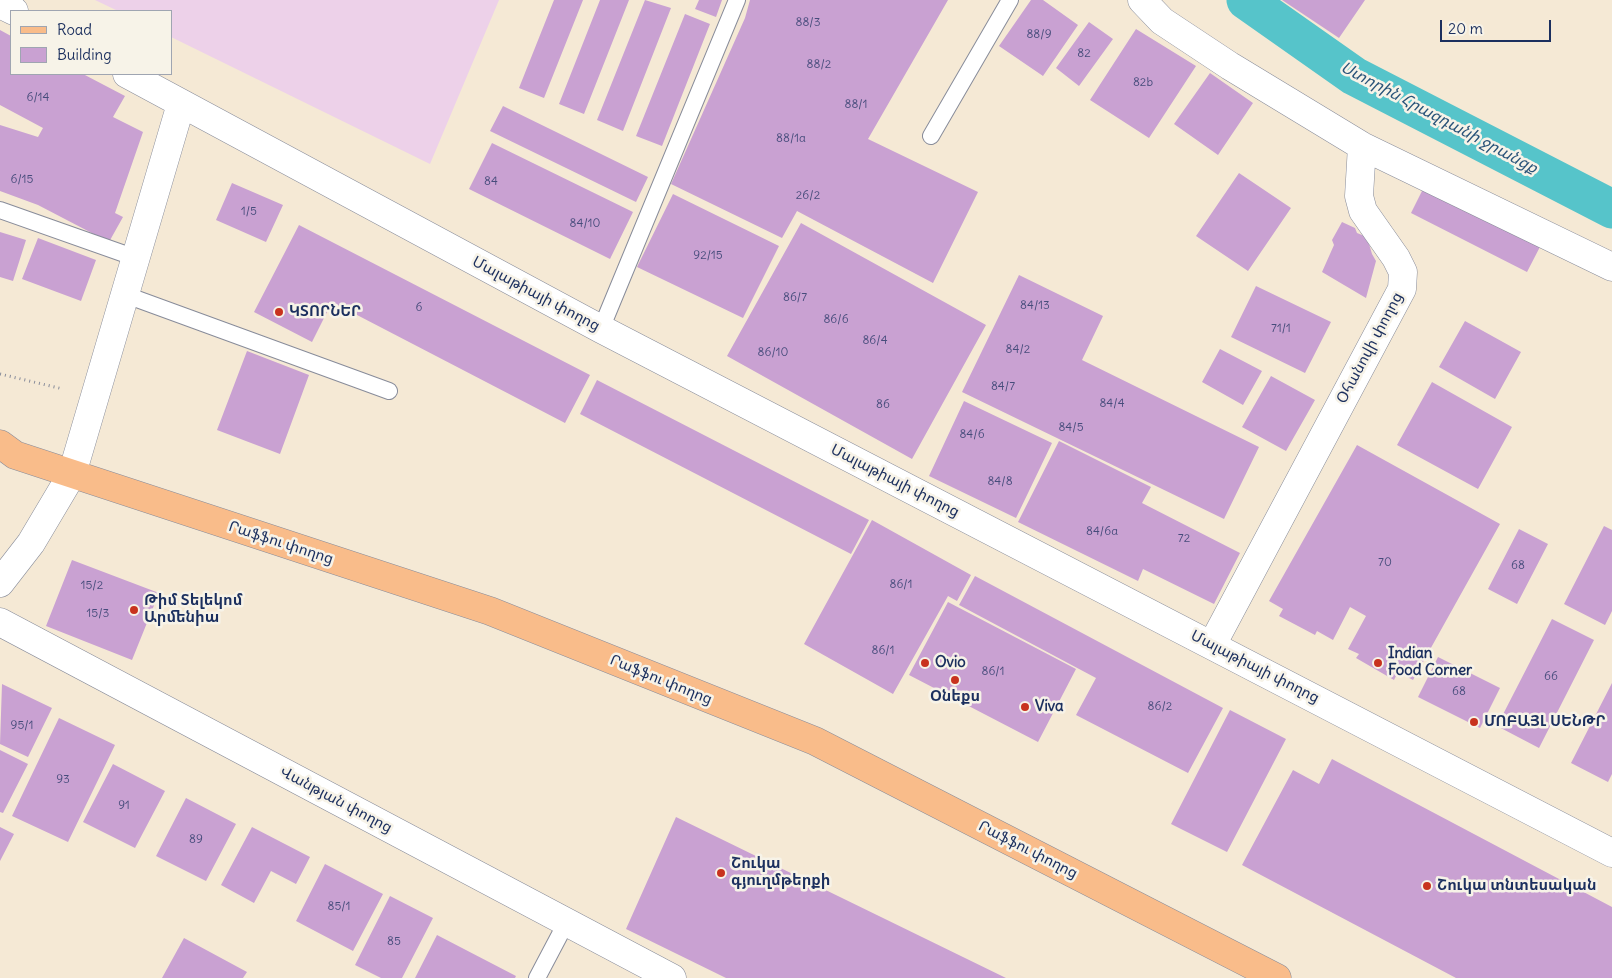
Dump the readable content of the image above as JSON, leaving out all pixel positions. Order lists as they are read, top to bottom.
{
  "streets": {
    "main road": ["Րաֆֆու փողոց"],
    "street": ["Մալաթիայի փողոց", "Օհանովի փողոց", "Վանթյան փողոց"]
  },
  "crossings": [
    ["Մալաթիայի փողոց", "Օհանովի փողոց"]
  ],
  "water": ["Ստորին Հրազդանի ջրանցք"],
  "places": [
    "ԿՏՈՐՆԵՐ",
    "Թիմ Տելեկոմ Արմենիա",
    "Ovio",
    "Indian Food Corner",
    "Օնեքս",
    "Viva",
    "ՄՈԲԱՅԼ ՍԵՆԹՐ",
    "Շուկա գյուղմթերքի",
    "Շուկա տնտեսական"
  ],
  "house_numbers": [
    "88/3",
    "88/9",
    "82",
    "88/2",
    "82b",
    "6/14",
    "88/1",
    "88/1a",
    "6/15",
    "84",
    "26/2",
    "1/5",
    "84/10",
    "92/15",
    "86/7",
    "84/13",
    "6",
    "86/6",
    "71/1",
    "86/4",
    "84/2",
    "86/10",
    "84/7",
    "84/4",
    "86",
    "84/5",
    "84/6",
    "84/8",
    "84/6a",
    "72",
    "70",
    "68",
    "86/1",
    "15/2",
    "15/3",
    "86/1",
    "86/1",
    "66",
    "68",
    "86/2",
    "95/1",
    "93",
    "91",
    "89",
    "85/1",
    "85"
  ],
  "legend": ["Road", "Building"],
  "scale_bar": "20 m"
}
